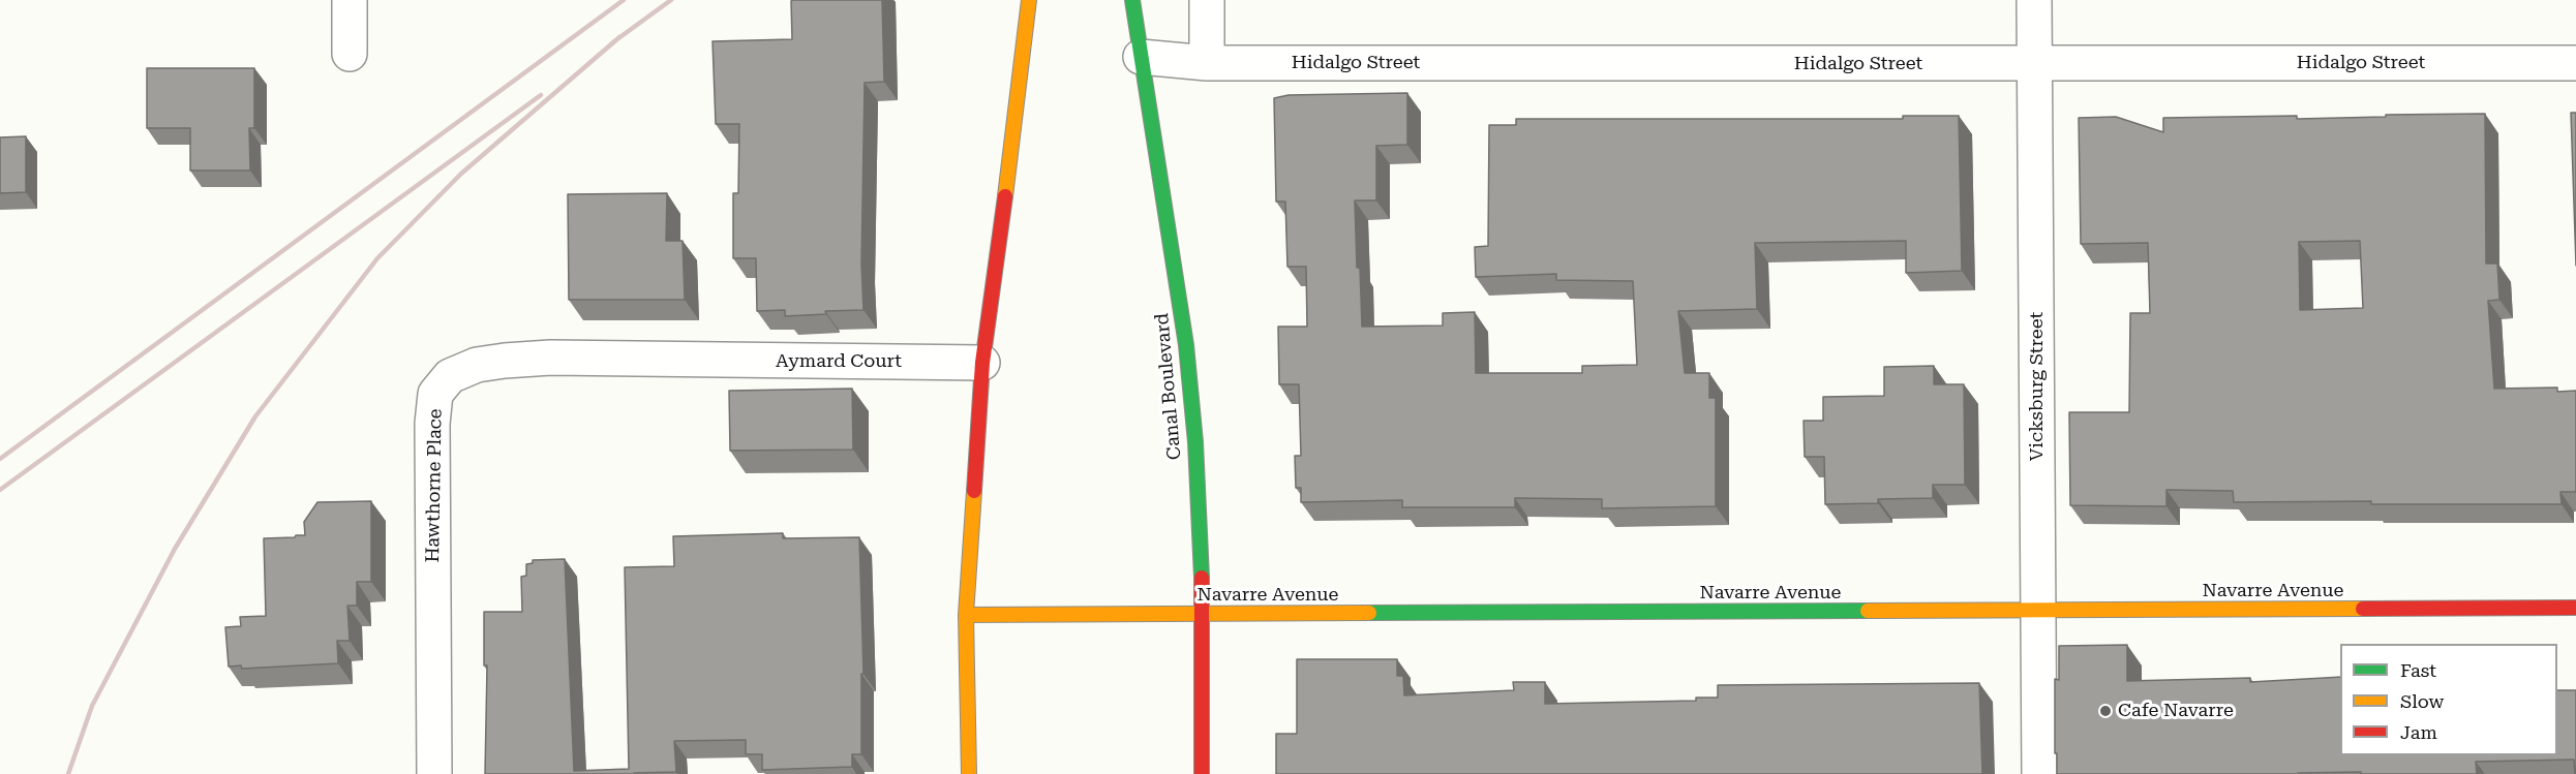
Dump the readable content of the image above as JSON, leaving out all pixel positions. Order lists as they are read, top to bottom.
{
  "streets": {
    "street": [
      "Hidalgo Street",
      "Aymard Court",
      "Canal Boulevard",
      "Vicksburg Street",
      "Hawthorne Place",
      "Navarre Avenue"
    ]
  },
  "crossings": [
    ["Hidalgo Street", "Canal Boulevard"],
    ["Hidalgo Street", "Vicksburg Street"],
    ["Aymard Court", "Hawthorne Place"],
    ["Canal Boulevard", "Navarre Avenue"],
    ["Vicksburg Street", "Navarre Avenue"]
  ],
  "places": ["Cafe Navarre"],
  "legend": ["Fast", "Slow", "Jam"]
}
